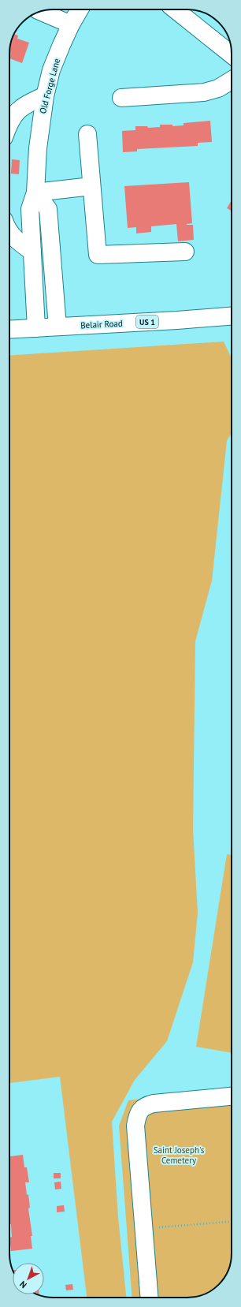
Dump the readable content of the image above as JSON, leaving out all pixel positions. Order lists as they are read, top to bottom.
{
  "streets": {
    "main road": ["Old Forge Lane", "US 1", "Belair Road"]
  },
  "crossings": [
    ["Old Forge Lane", "Belair Road"]
  ],
  "parks": ["Saint Joseph's Cemetery"],
  "north": "bottom left"
}
